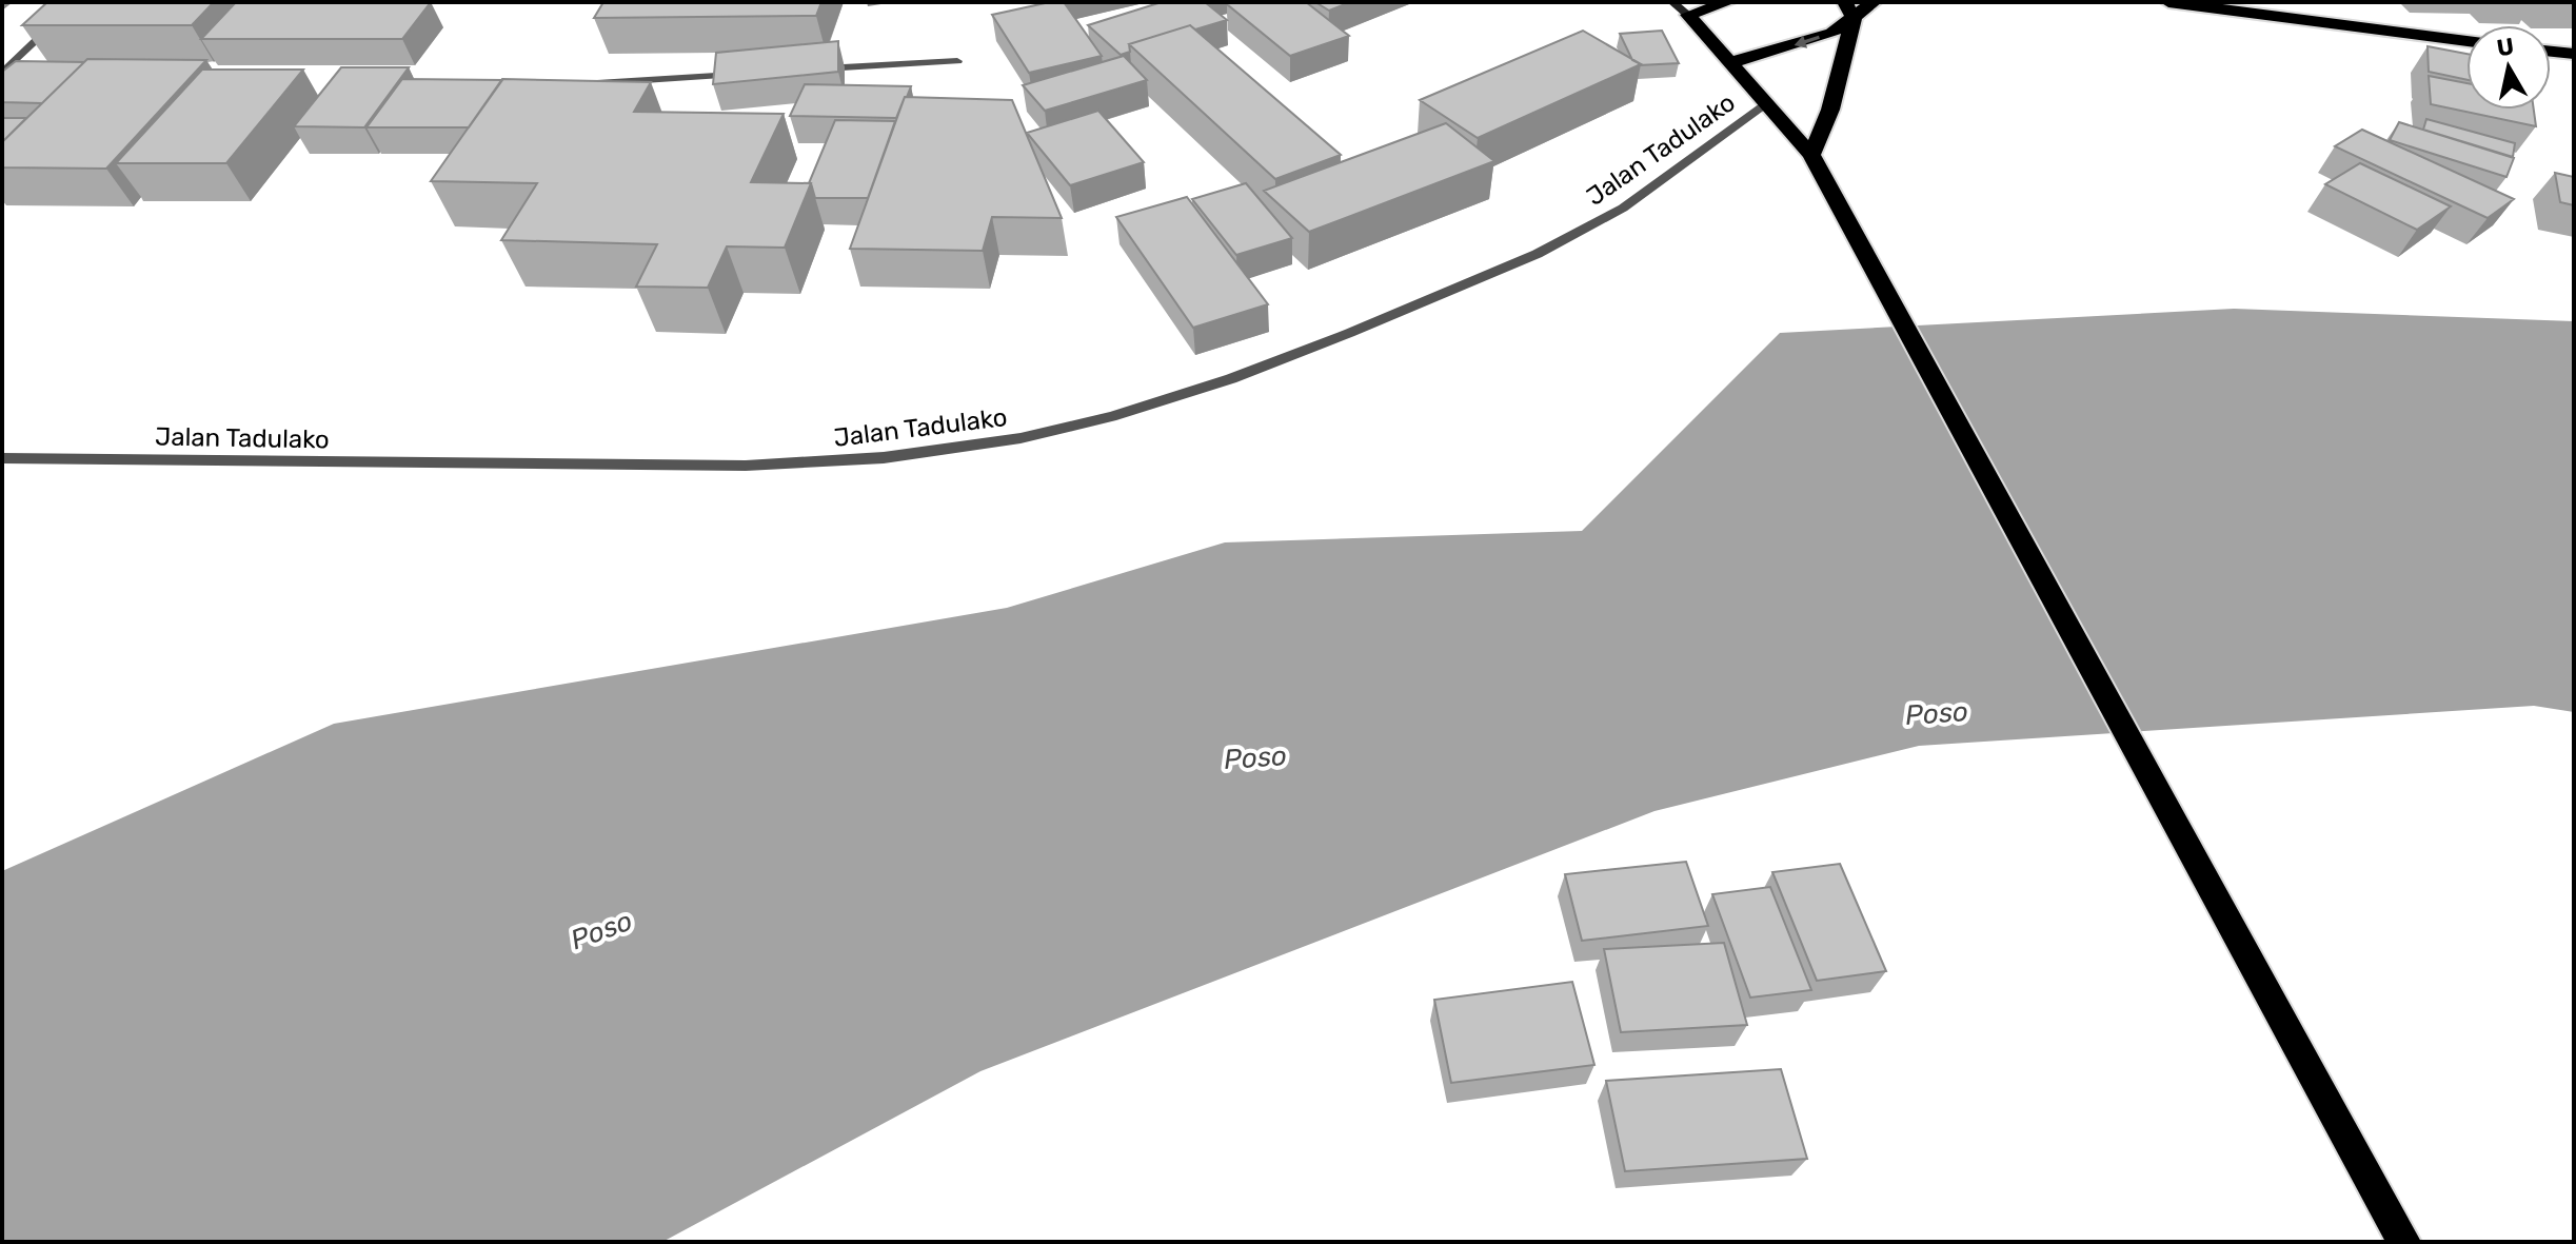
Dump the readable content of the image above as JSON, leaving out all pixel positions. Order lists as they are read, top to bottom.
{
  "streets": {
    "street": ["Jalan Tadulako"]
  },
  "water": ["Poso"],
  "north": "top"
}
